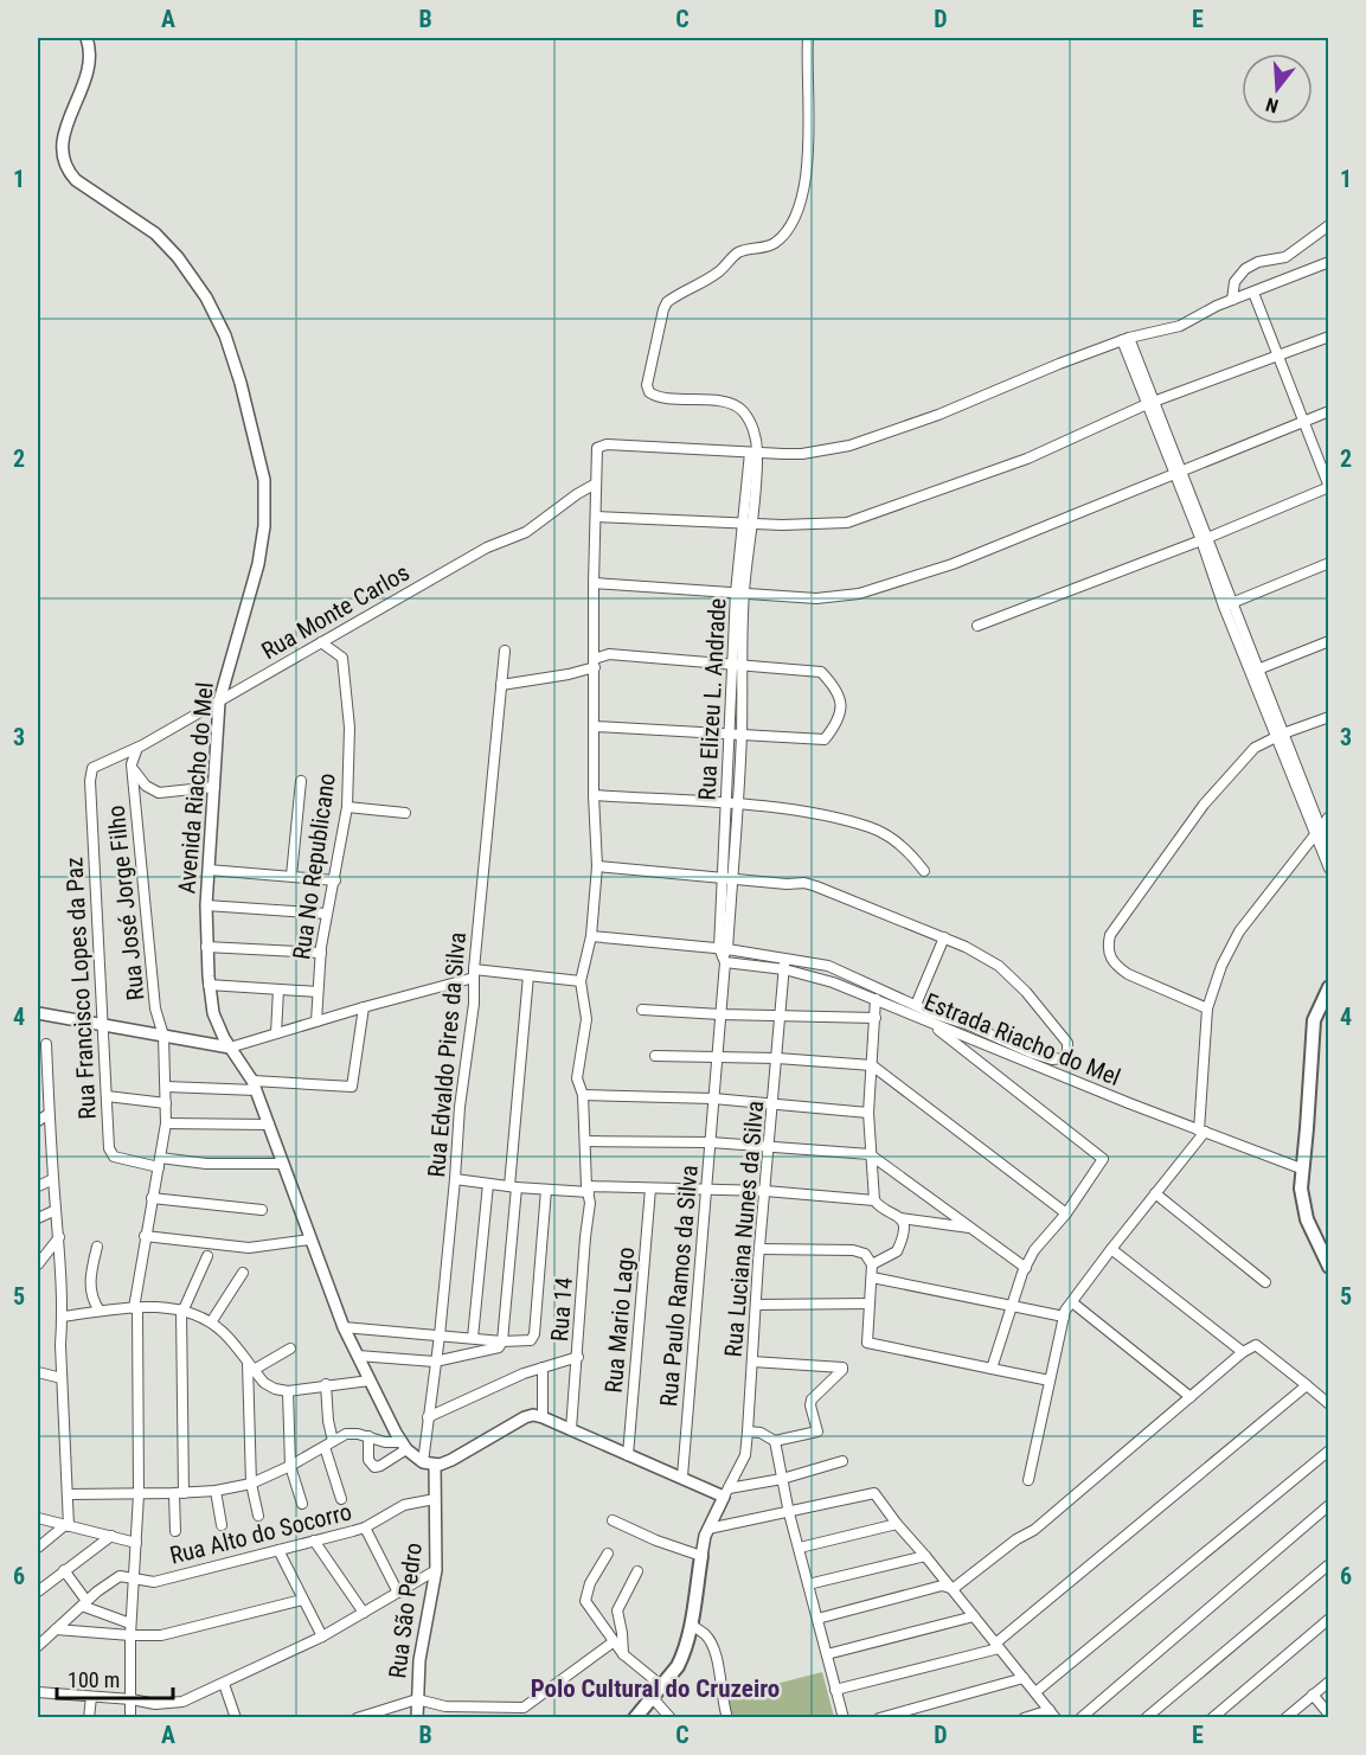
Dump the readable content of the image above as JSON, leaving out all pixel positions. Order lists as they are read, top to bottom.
{
  "streets": {
    "street": [
      "Rua Monte Carlos",
      "Rua Elizeu L. Andrade",
      "Avenida Riacho do Mel",
      "Rua No Republicano",
      "Rua José Jorge Filho",
      "Rua Francisco Lopes da Paz",
      "Estrada Riacho do Mel",
      "Rua Edvaldo Pires da Silva",
      "Rua Luciana Nunes da Silva",
      "Rua Paulo Ramos da Silva",
      "Rua 14",
      "Rua Mario Lago",
      "Rua Alto do Socorro",
      "Rua São Pedro"
    ]
  },
  "crossings": [
    ["Rua Monte Carlos", "Avenida Riacho do Mel"],
    ["Rua Monte Carlos", "Rua No Republicano"],
    ["Rua Monte Carlos", "Rua José Jorge Filho"],
    ["Rua Monte Carlos", "Rua Francisco Lopes da Paz"],
    ["Rua Elizeu L. Andrade", "Estrada Riacho do Mel"],
    ["Rua Elizeu L. Andrade", "Rua Paulo Ramos da Silva"],
    ["Avenida Riacho do Mel", "Rua Edvaldo Pires da Silva"],
    ["Avenida Riacho do Mel", "Rua São Pedro"],
    ["Rua José Jorge Filho", "Rua Francisco Lopes da Paz"],
    ["Rua José Jorge Filho", "Rua Alto do Socorro"],
    ["Estrada Riacho do Mel", "Rua Luciana Nunes da Silva"],
    ["Estrada Riacho do Mel", "Rua Paulo Ramos da Silva"],
    ["Rua Edvaldo Pires da Silva", "Rua São Pedro"],
    ["Rua Alto do Socorro", "Rua São Pedro"]
  ],
  "districts": ["Polo Cultural do Cruzeiro"],
  "scale_bar": "100 m",
  "north": "bottom",
  "grid": {
    "columns": [
      "A",
      "B",
      "C",
      "D",
      "E"
    ],
    "rows": [
      "1",
      "2",
      "3",
      "4",
      "5",
      "6"
    ]
  }
}
